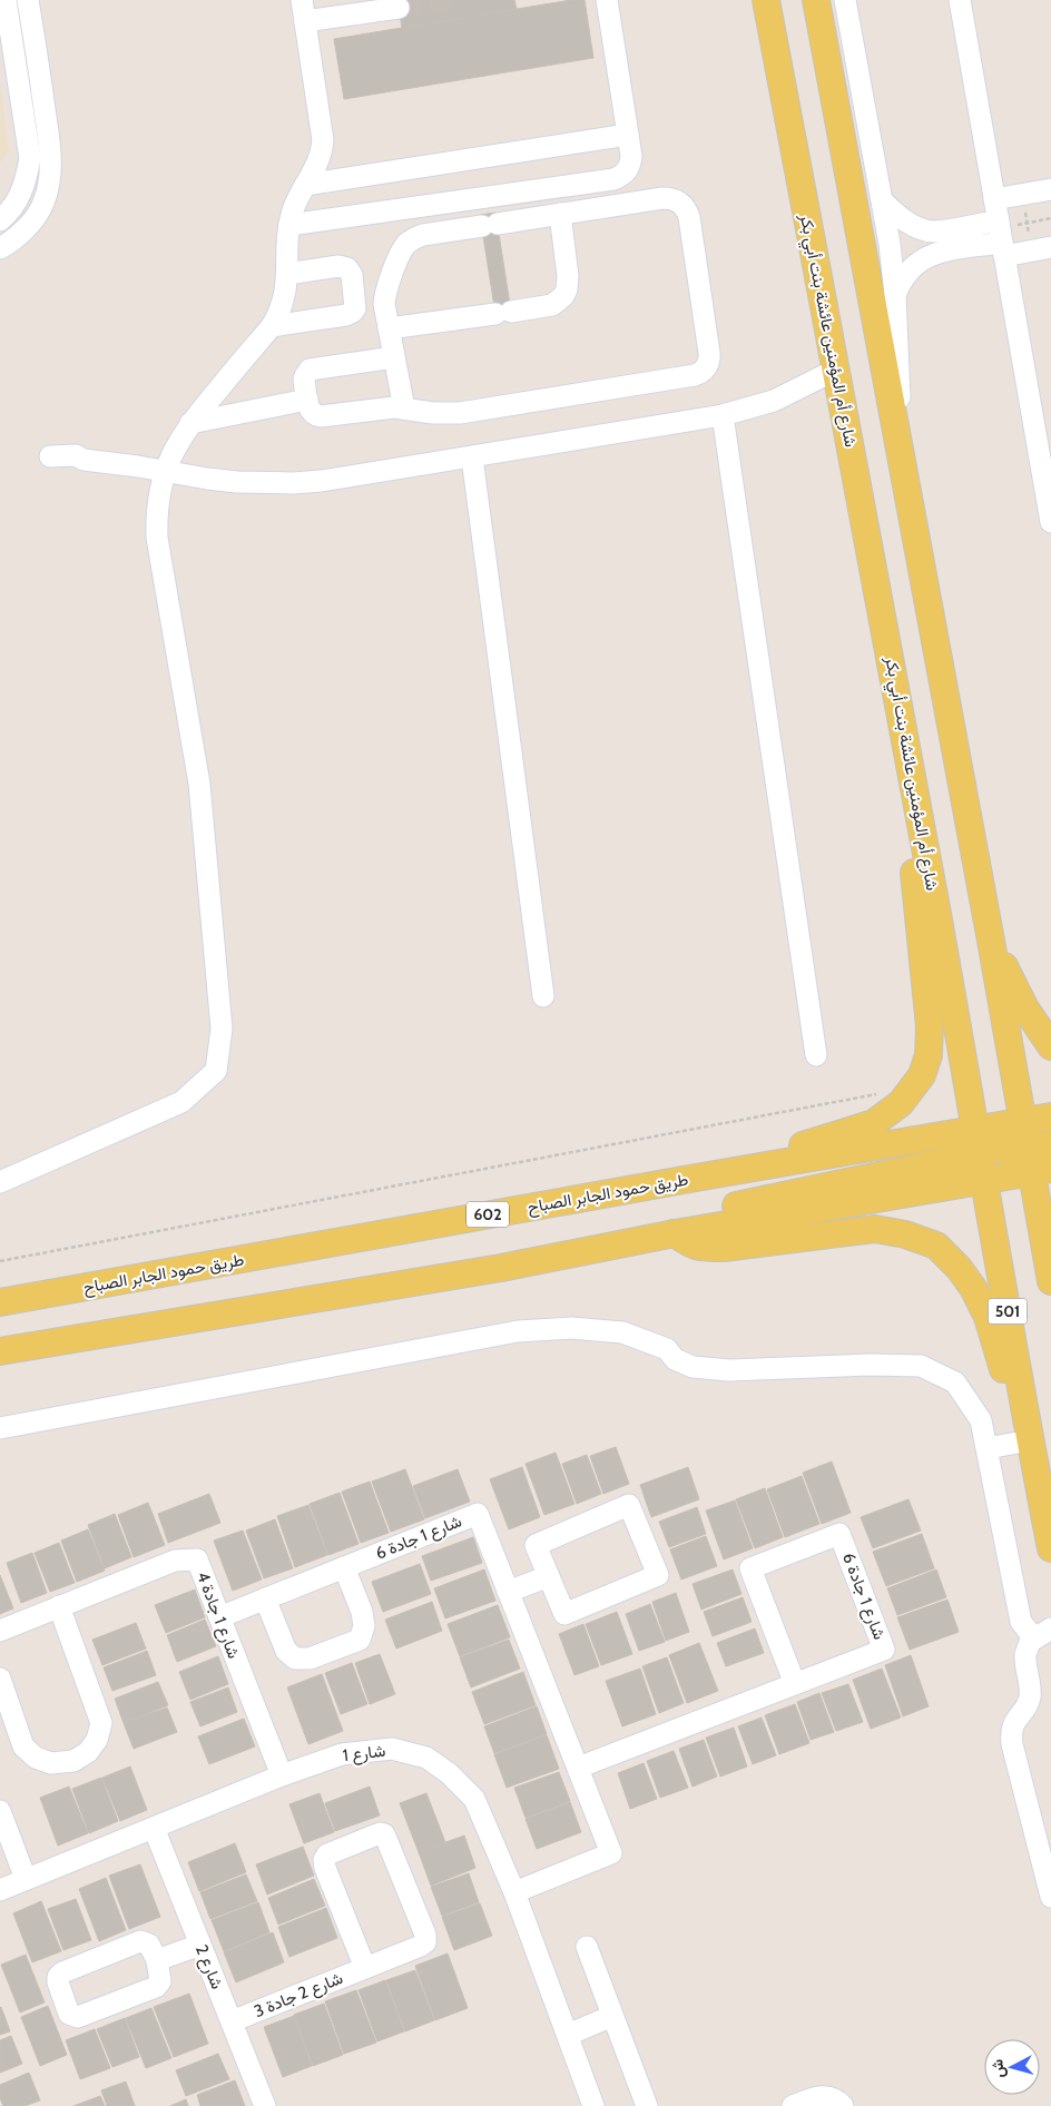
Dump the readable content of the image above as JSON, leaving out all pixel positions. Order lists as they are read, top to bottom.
{
  "streets": {
    "main road": [
      "شارع أم المؤمنين عائشة بنت أبي بكر",
      "طريق حمود الجابر الصباح",
      "602",
      "501"
    ],
    "street": [
      "شارع 1 جادة 6",
      "شارع 1 جادة 4",
      "شارع 1",
      "شارع 2",
      "شارع 2 جادة 3"
    ]
  },
  "crossings": [
    ["شارع أم المؤمنين عائشة بنت أبي بكر", "طريق حمود الجابر الصباح"],
    ["شارع 1 جادة 6", "شارع 1 جادة 4"],
    ["شارع 1 جادة 6", "شارع 1"],
    ["شارع 1 جادة 4", "شارع 1"],
    ["شارع 1", "شارع 2"],
    ["شارع 2", "شارع 2 جادة 3"]
  ],
  "north": "left"
}
